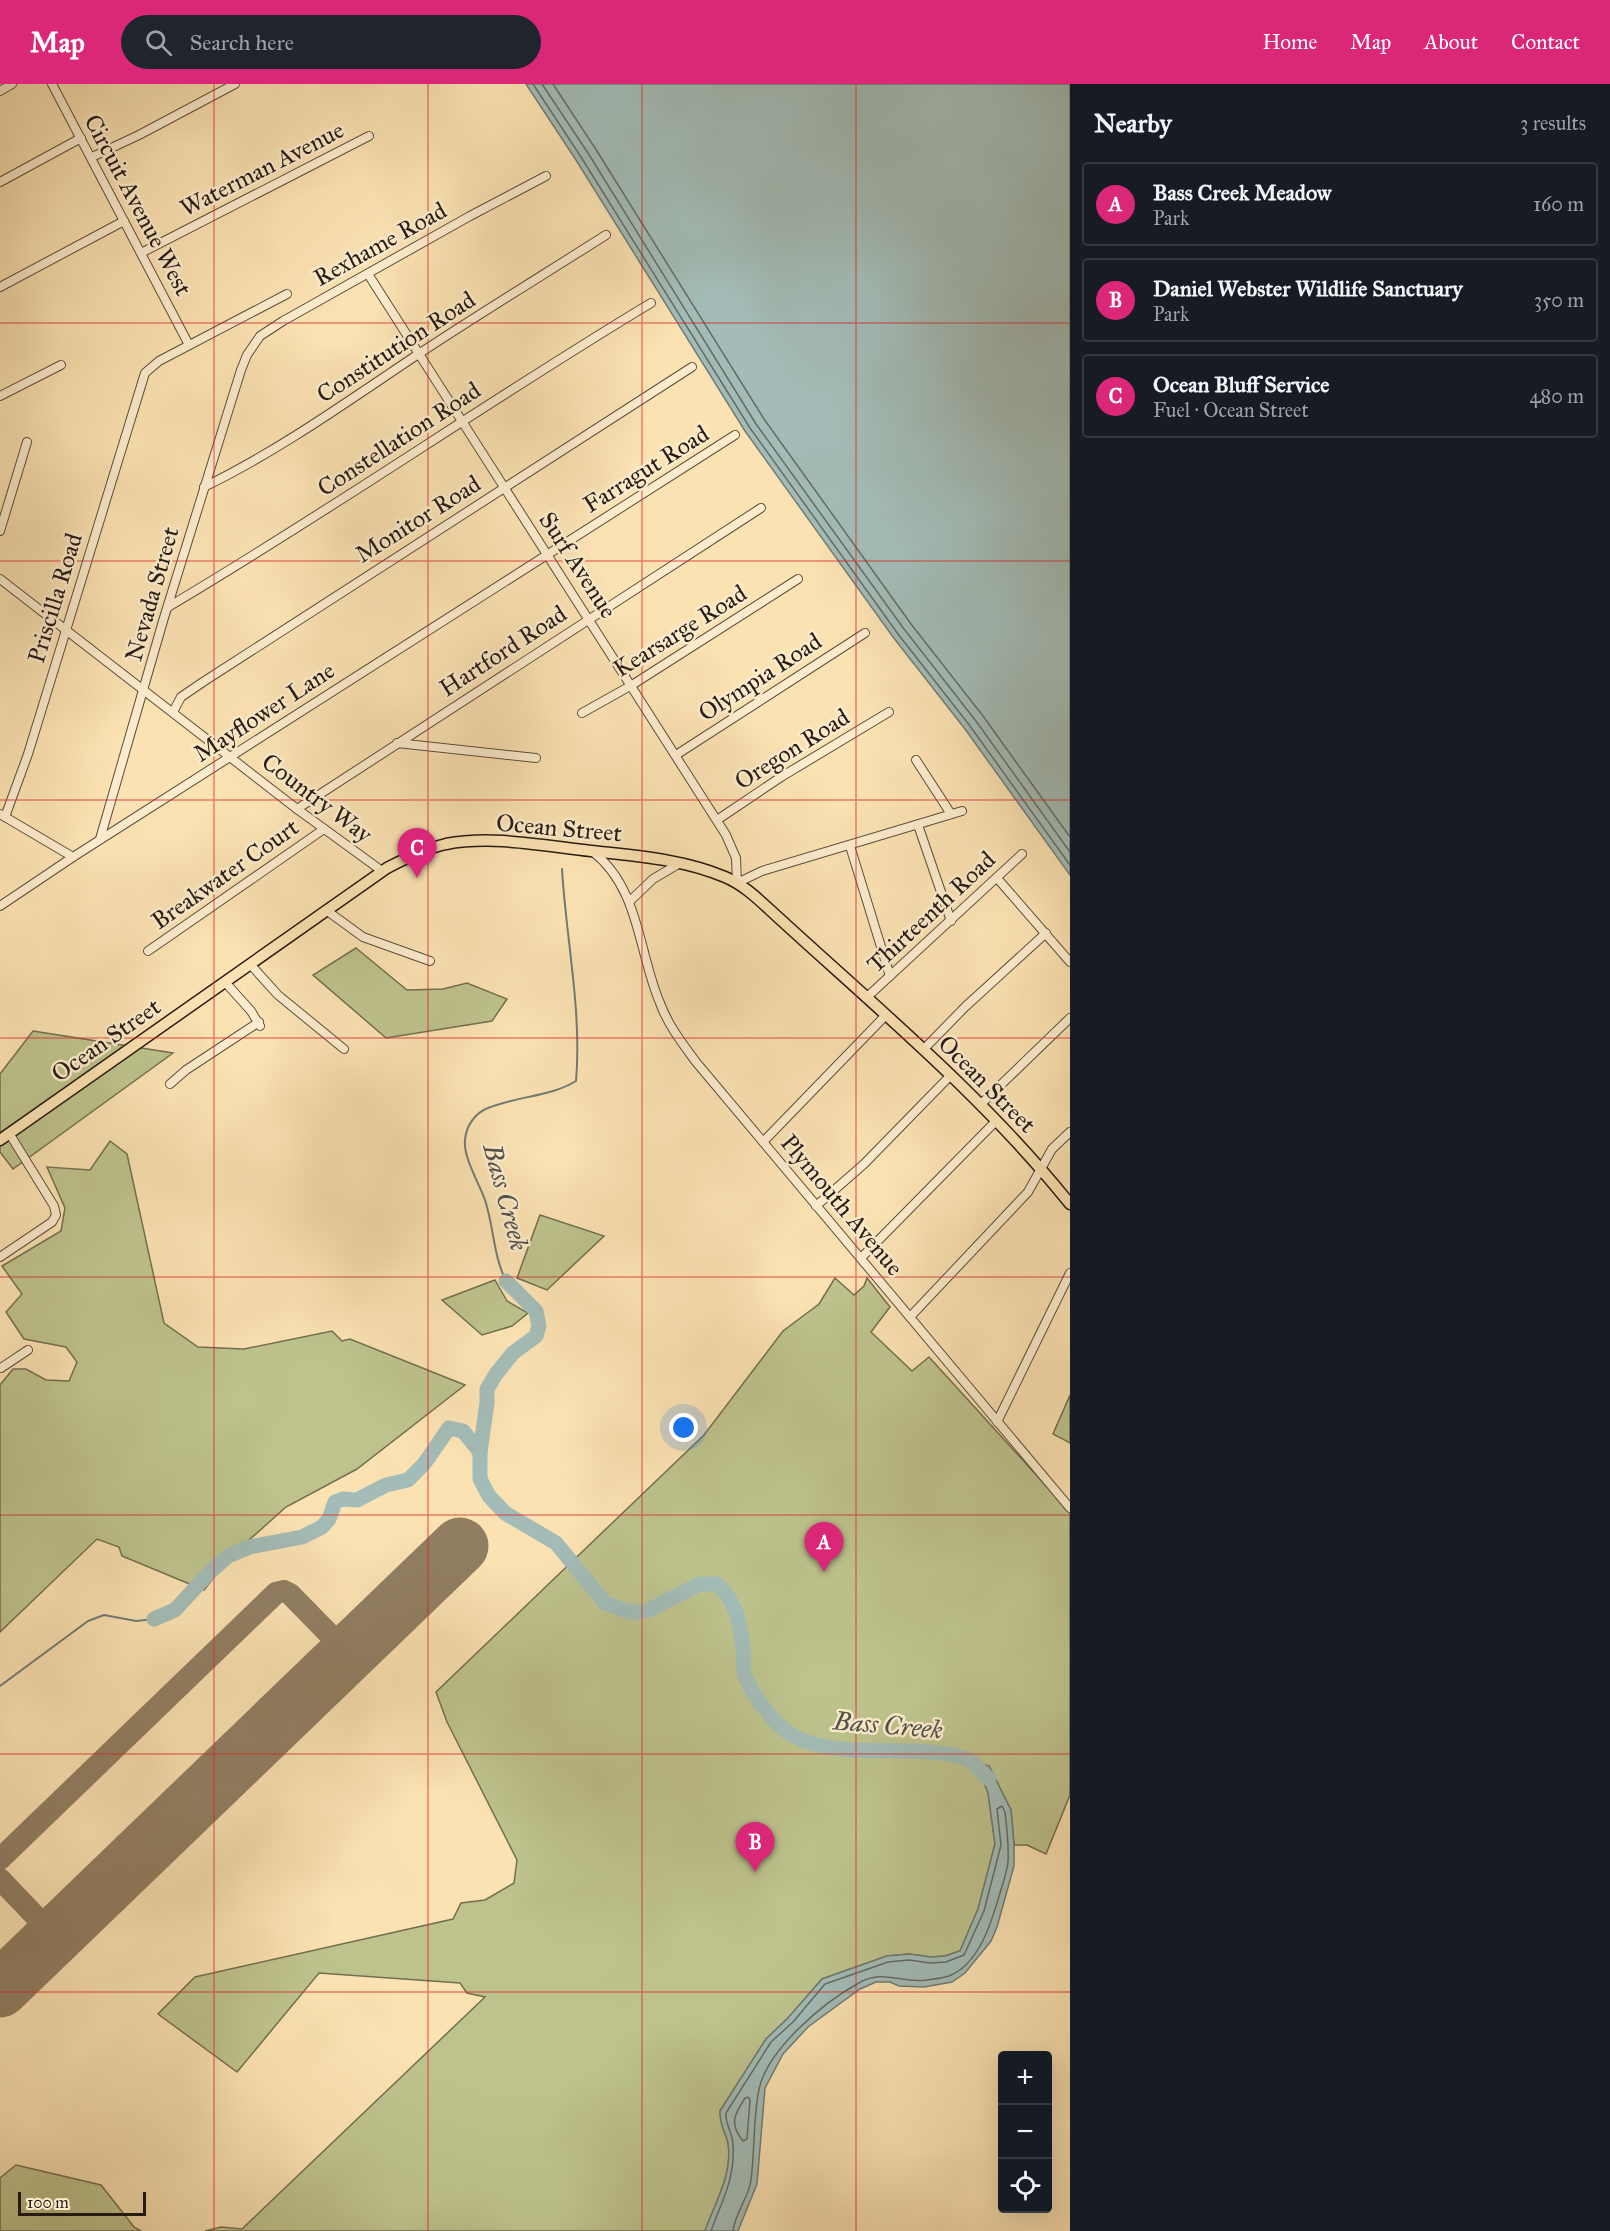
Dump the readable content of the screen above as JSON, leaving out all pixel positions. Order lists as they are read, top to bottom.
{
  "streets": {
    "main road": ["Ocean Street"],
    "street": [
      "Waterman Avenue",
      "Circuit Avenue West",
      "Rexhame Road",
      "Constitution Road",
      "Constellation Road",
      "Farragut Road",
      "Monitor Road",
      "Surf Avenue",
      "Nevada Street",
      "Priscilla Road",
      "Kearsarge Road",
      "Hartford Road",
      "Olympia Road",
      "Mayflower Lane",
      "Oregon Road",
      "Country Way",
      "Breakwater Court",
      "Thirteenth Road",
      "Plymouth Avenue"
    ]
  },
  "crossings": [
    ["Waterman Avenue", "Circuit Avenue West"],
    ["Circuit Avenue West", "Priscilla Road"],
    ["Rexhame Road", "Surf Avenue"],
    ["Rexhame Road", "Nevada Street"],
    ["Constitution Road", "Surf Avenue"],
    ["Constitution Road", "Nevada Street"],
    ["Constellation Road", "Surf Avenue"],
    ["Constellation Road", "Nevada Street"],
    ["Farragut Road", "Surf Avenue"],
    ["Farragut Road", "Mayflower Lane"],
    ["Monitor Road", "Surf Avenue"],
    ["Monitor Road", "Country Way"],
    ["Surf Avenue", "Kearsarge Road"],
    ["Surf Avenue", "Hartford Road"],
    ["Surf Avenue", "Olympia Road"],
    ["Surf Avenue", "Mayflower Lane"],
    ["Surf Avenue", "Oregon Road"],
    ["Surf Avenue", "Ocean Street"],
    ["Nevada Street", "Mayflower Lane"],
    ["Nevada Street", "Country Way"],
    ["Priscilla Road", "Country Way"],
    ["Hartford Road", "Country Way"],
    ["Mayflower Lane", "Country Way"],
    ["Country Way", "Ocean Street"],
    ["Country Way", "Breakwater Court"],
    ["Ocean Street", "Thirteenth Road"],
    ["Ocean Street", "Plymouth Avenue"]
  ],
  "water": ["Bass Creek"],
  "scale_bar": "100 m",
  "page": {
    "header": "Map",
    "search": "Search here",
    "nav": [
      "Home",
      "Map",
      "About",
      "Contact"
    ],
    "heading": ["Nearby", "3 results"],
    "list": [
      {
        "mark": "A",
        "name": "Bass Creek Meadow",
        "note": "Park",
        "value": "160 m"
      },
      {
        "mark": "B",
        "name": "Daniel Webster Wildlife Sanctuary",
        "note": "Park",
        "value": "350 m"
      },
      {
        "mark": "C",
        "name": "Ocean Bluff Service",
        "note": "Fuel · Ocean Street",
        "value": "480 m"
      }
    ],
    "pins": ["C", "A", "B"],
    "map_buttons": ["+", "−"],
    "scale": "100 m"
  }
}
